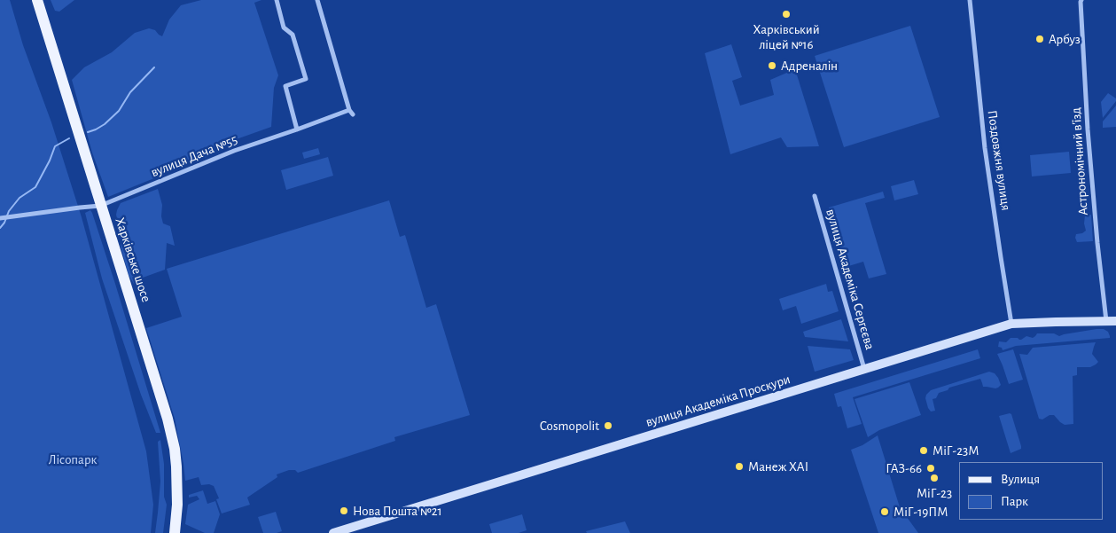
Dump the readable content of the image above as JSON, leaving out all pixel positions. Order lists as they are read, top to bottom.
{
  "streets": {
    "main road": ["Харківське шосе"],
    "street": [
      "вулиця Дача №55",
      "Поздовжня вулиця",
      "Астрономічний в'їзд",
      "вулиця Академіка Сергєєва",
      "вулиця Академіка Проскури"
    ]
  },
  "crossings": [
    ["вулиця Дача №55", "Харківське шосе"],
    ["Поздовжня вулиця", "вулиця Академіка Проскури"],
    ["Астрономічний в'їзд", "вулиця Академіка Проскури"],
    ["вулиця Академіка Сергєєва", "вулиця Академіка Проскури"]
  ],
  "parks": ["Лісопарк"],
  "places": [
    "Харківський ліцей №16",
    "Арбуз",
    "Адреналін",
    "Cosmopolit",
    "МіГ-23М",
    "Манеж ХАІ",
    "ГАЗ-66",
    "МіГ-23",
    "Нова Пошта №21",
    "МіГ-19ПМ"
  ],
  "legend": ["Вулиця", "Парк"]
}
